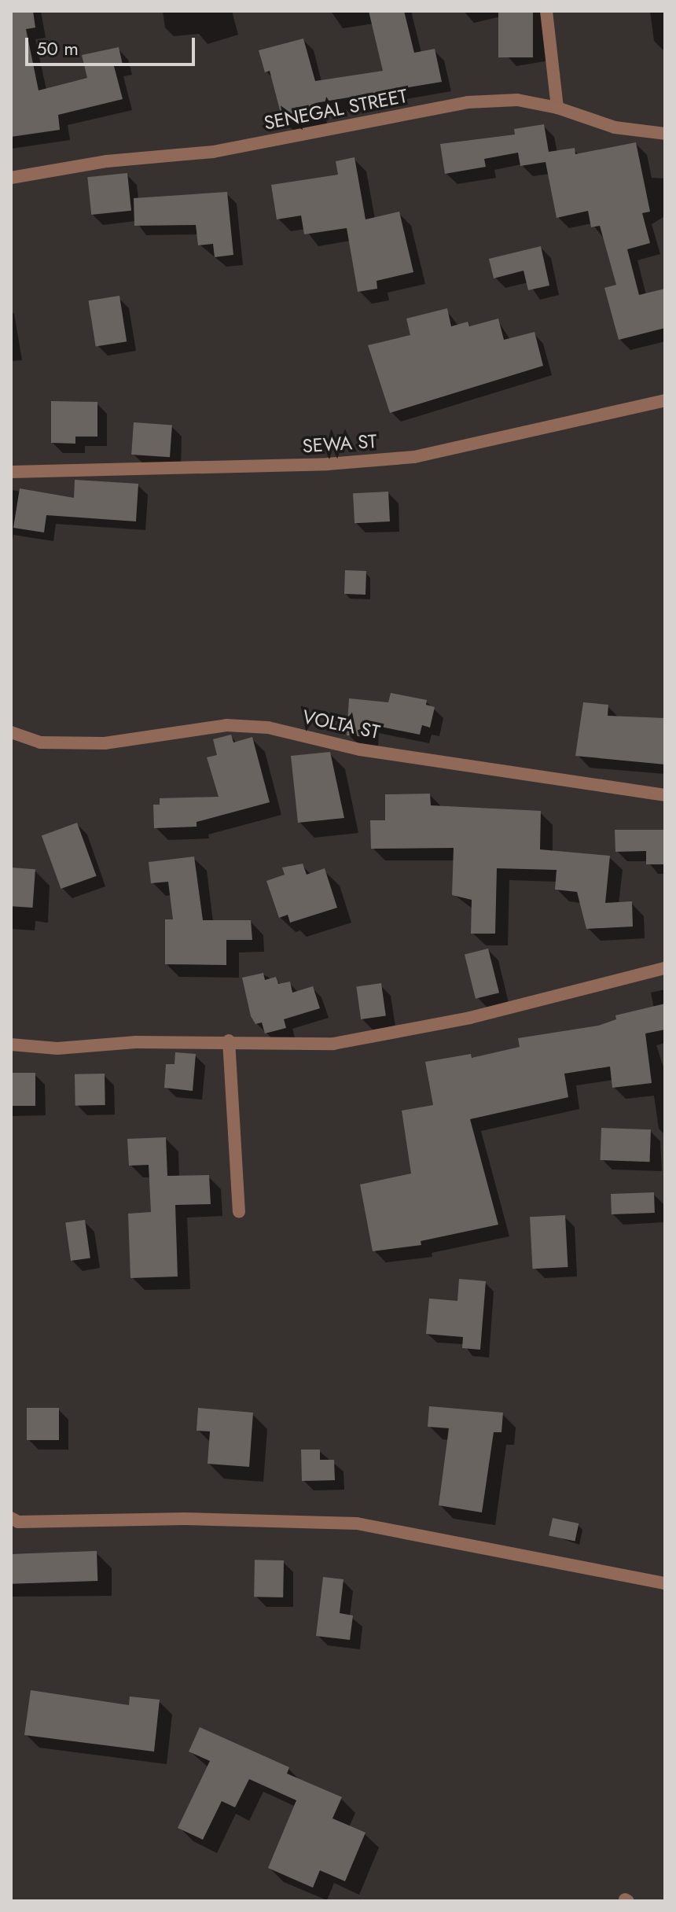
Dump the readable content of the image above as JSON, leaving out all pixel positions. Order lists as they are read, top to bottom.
{
  "streets": {
    "street": ["SENEGAL STREET", "SEWA ST", "VOLTA ST"]
  },
  "scale_bar": "50 m"
}
